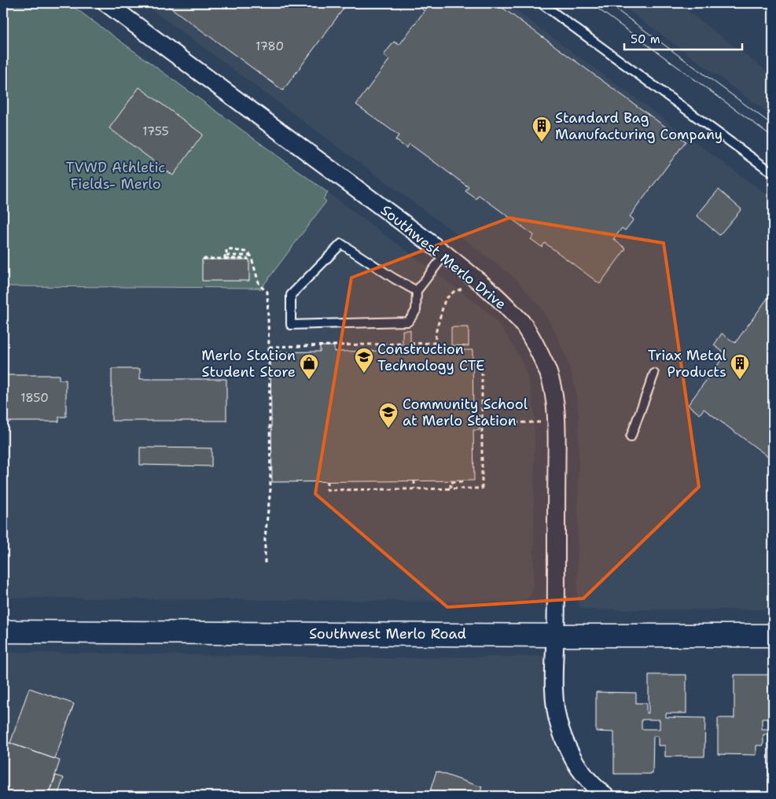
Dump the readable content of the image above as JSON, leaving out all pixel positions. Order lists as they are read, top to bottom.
{
  "streets": {
    "street": ["Southwest Merlo Drive", "Southwest Merlo Road"]
  },
  "crossings": [
    ["Southwest Merlo Drive", "Southwest Merlo Road"]
  ],
  "parks": ["TVWD Athletic Fields- Merlo"],
  "places": {
    "building": ["Standard Bag Manufacturing Company", "Triax Metal Products"],
    "school or university": ["Construction Technology CTE", "Community School at Merlo Station"],
    "shop": ["Merlo Station Student Store"]
  },
  "house_numbers": ["1780", "1755", "1850"],
  "scale_bar": "50 m"
}
